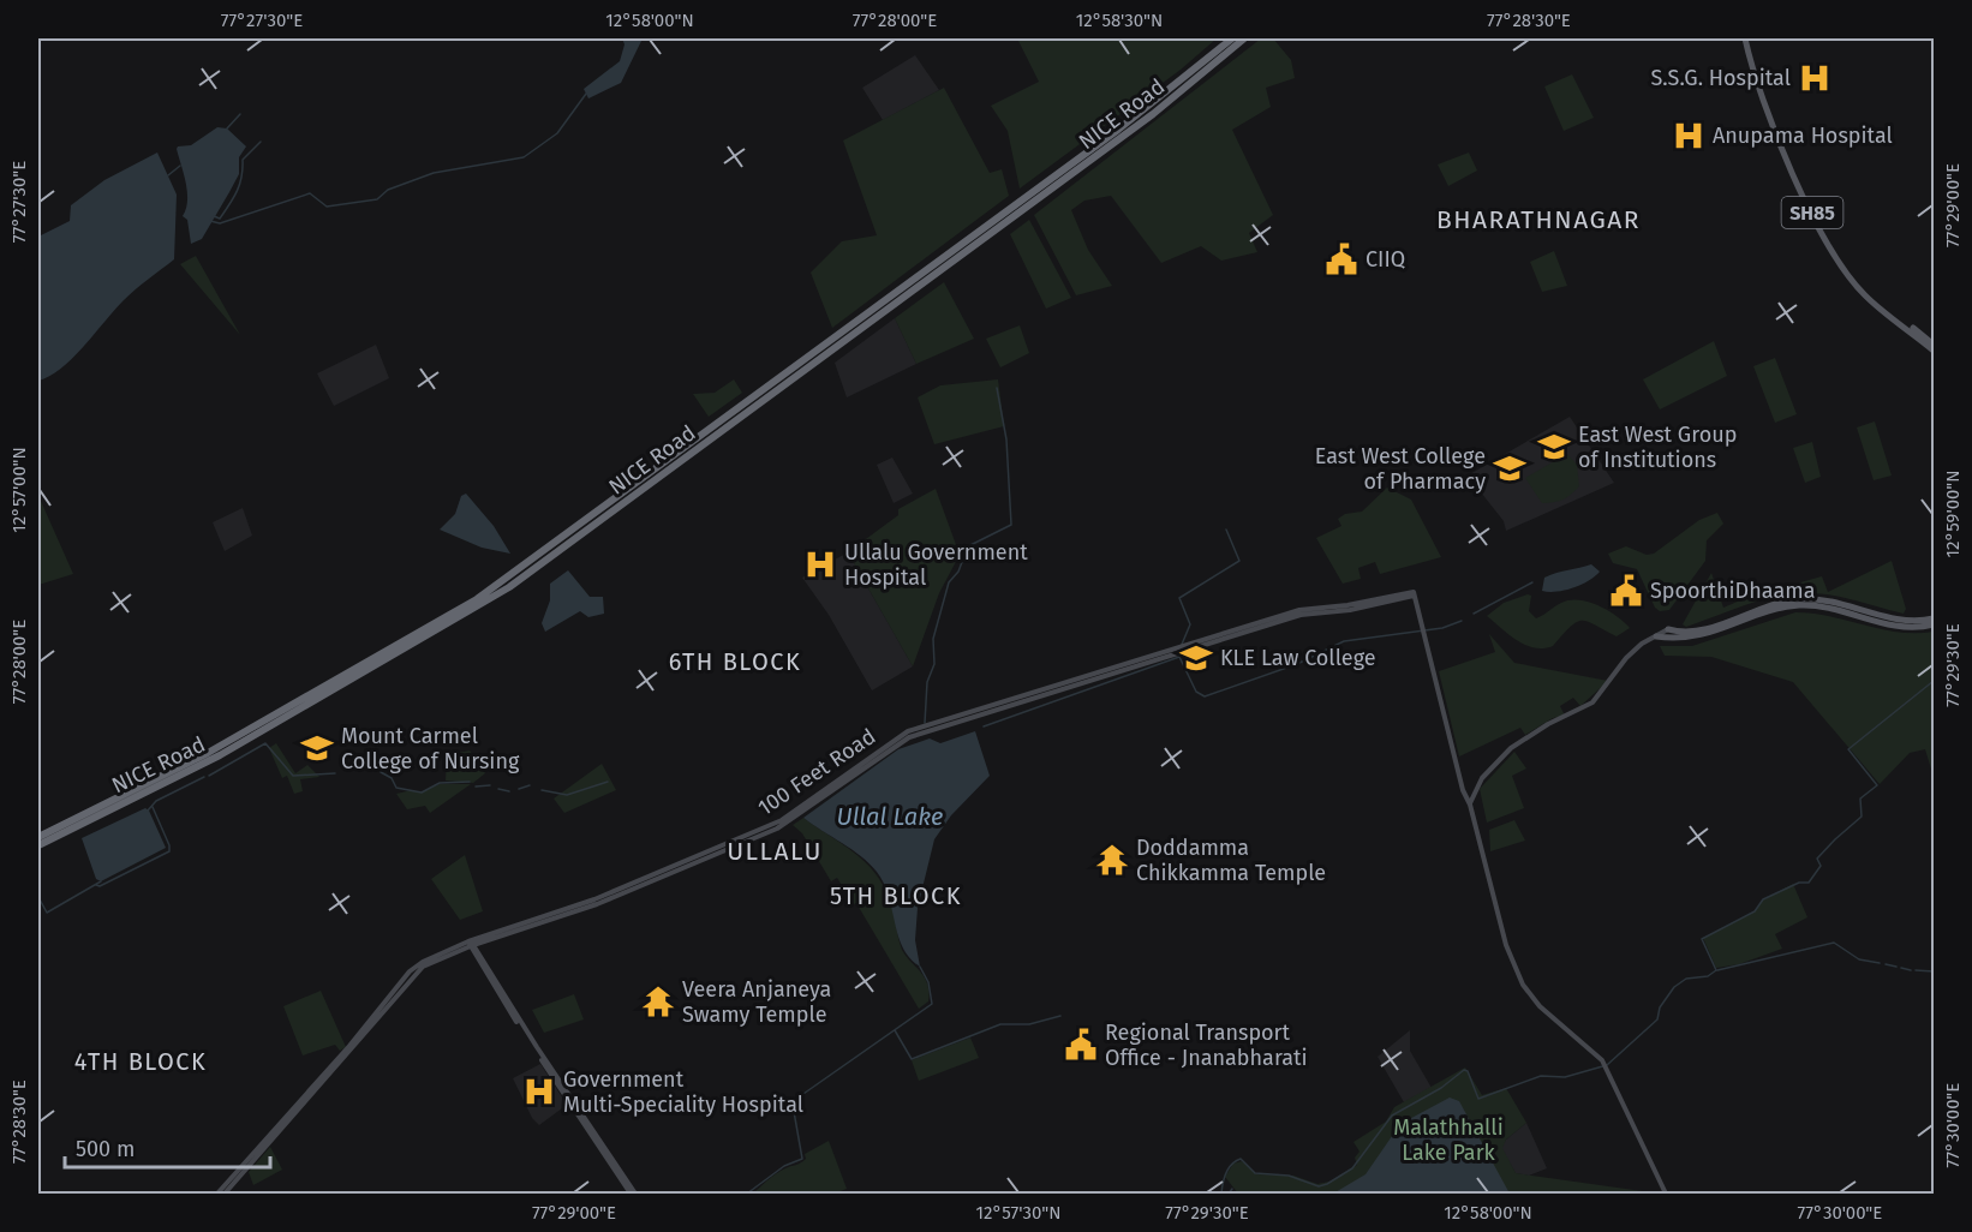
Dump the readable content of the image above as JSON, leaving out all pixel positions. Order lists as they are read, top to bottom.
{
  "streets": {
    "highway": ["NICE Road"],
    "main road": ["SH85", "100 Feet Road"]
  },
  "districts": [
    "BHARATHNAGAR",
    "6TH BLOCK",
    "ULLALU",
    "5TH BLOCK",
    "4TH BLOCK"
  ],
  "water": ["Ullal Lake"],
  "parks": ["Malathhalli Lake Park"],
  "places": {
    "hospital": [
      "S.S.G. Hospital",
      "Anupama Hospital",
      "Ullalu Government Hospital",
      "Government Multi-Speciality Hospital"
    ],
    "public building": ["CIIQ", "SpoorthiDhaama", "Regional Transport Office - Jnanabharati"],
    "school or university": [
      "East West Group of Institutions",
      "East West College of Pharmacy",
      "KLE Law College",
      "Mount Carmel College of Nursing"
    ],
    "temple": ["Doddamma Chikkamma Temple", "Veera Anjaneya Swamy Temple"]
  },
  "scale_bar": "500 m",
  "coordinates": [
    "77°27'30\"E",
    "12°58'00\"N",
    "77°28'00\"E",
    "12°58'30\"N",
    "77°28'30\"E",
    "77°29'00\"E",
    "12°57'00\"N",
    "12°59'00\"N",
    "77°29'30\"E",
    "77°30'00\"E",
    "12°57'30\"N"
  ]
}
